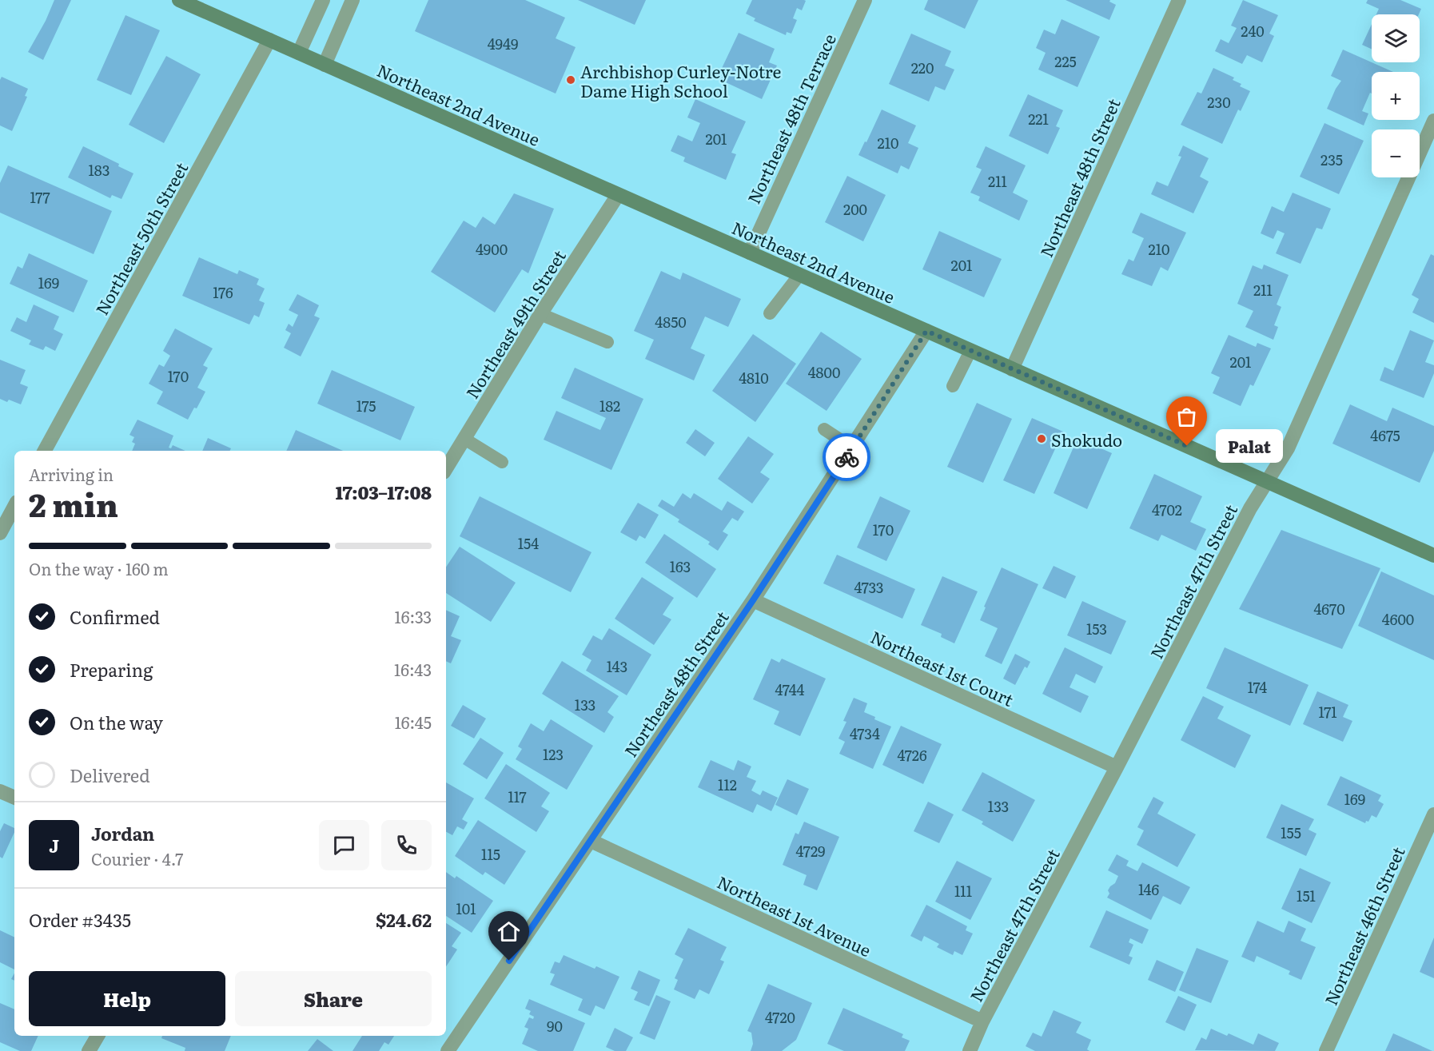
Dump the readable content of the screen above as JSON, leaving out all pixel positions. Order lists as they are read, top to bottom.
{
  "streets": {
    "main road": ["Northeast 2nd Avenue"],
    "street": [
      "Northeast 48th Terrace",
      "Northeast 48th Street",
      "Northeast 50th Street",
      "Northeast 49th Street",
      "Northeast 47th Street",
      "Northeast 1st Court",
      "Northeast 1st Avenue",
      "Northeast 46th Street"
    ]
  },
  "crossings": [
    ["Northeast 2nd Avenue", "Northeast 48th Terrace"],
    ["Northeast 2nd Avenue", "Northeast 48th Street"],
    ["Northeast 2nd Avenue", "Northeast 50th Street"],
    ["Northeast 2nd Avenue", "Northeast 49th Street"],
    ["Northeast 2nd Avenue", "Northeast 47th Street"],
    ["Northeast 48th Street", "Northeast 1st Court"],
    ["Northeast 48th Street", "Northeast 1st Avenue"],
    ["Northeast 47th Street", "Northeast 1st Court"],
    ["Northeast 47th Street", "Northeast 1st Avenue"]
  ],
  "places": ["Archbishop Curley-Notre Dame High School", "Shokudo", "Palat"],
  "house_numbers": [
    "240",
    "4949",
    "225",
    "220",
    "230",
    "221",
    "201",
    "210",
    "235",
    "183",
    "211",
    "177",
    "200",
    "4900",
    "210",
    "201",
    "169",
    "211",
    "176",
    "4850",
    "201",
    "4800",
    "170",
    "4810",
    "175",
    "182",
    "4675",
    "4702",
    "170",
    "154",
    "163",
    "4733",
    "4670",
    "4600",
    "153",
    "143",
    "174",
    "4744",
    "133",
    "171",
    "4734",
    "123",
    "4726",
    "112",
    "117",
    "169",
    "133",
    "155",
    "4729",
    "115",
    "146",
    "111",
    "151",
    "101",
    "4720",
    "90"
  ],
  "page": {
    "map_buttons": ["+", "−"],
    "bubble": "Palat",
    "heading": ["2 min", "Arriving in", "17:03–17:08"],
    "panel": [
      "Jordan",
      "Courier · 4.7",
      "Order #3435",
      "$24.62"
    ],
    "bar": "On the way · 160 m",
    "list": [
      ["Confirmed", "16:33"],
      ["Preparing", "16:43"],
      ["On the way", "16:45"],
      "Delivered"
    ],
    "round": "J",
    "buttons": ["Help", "Share"]
  }
}
